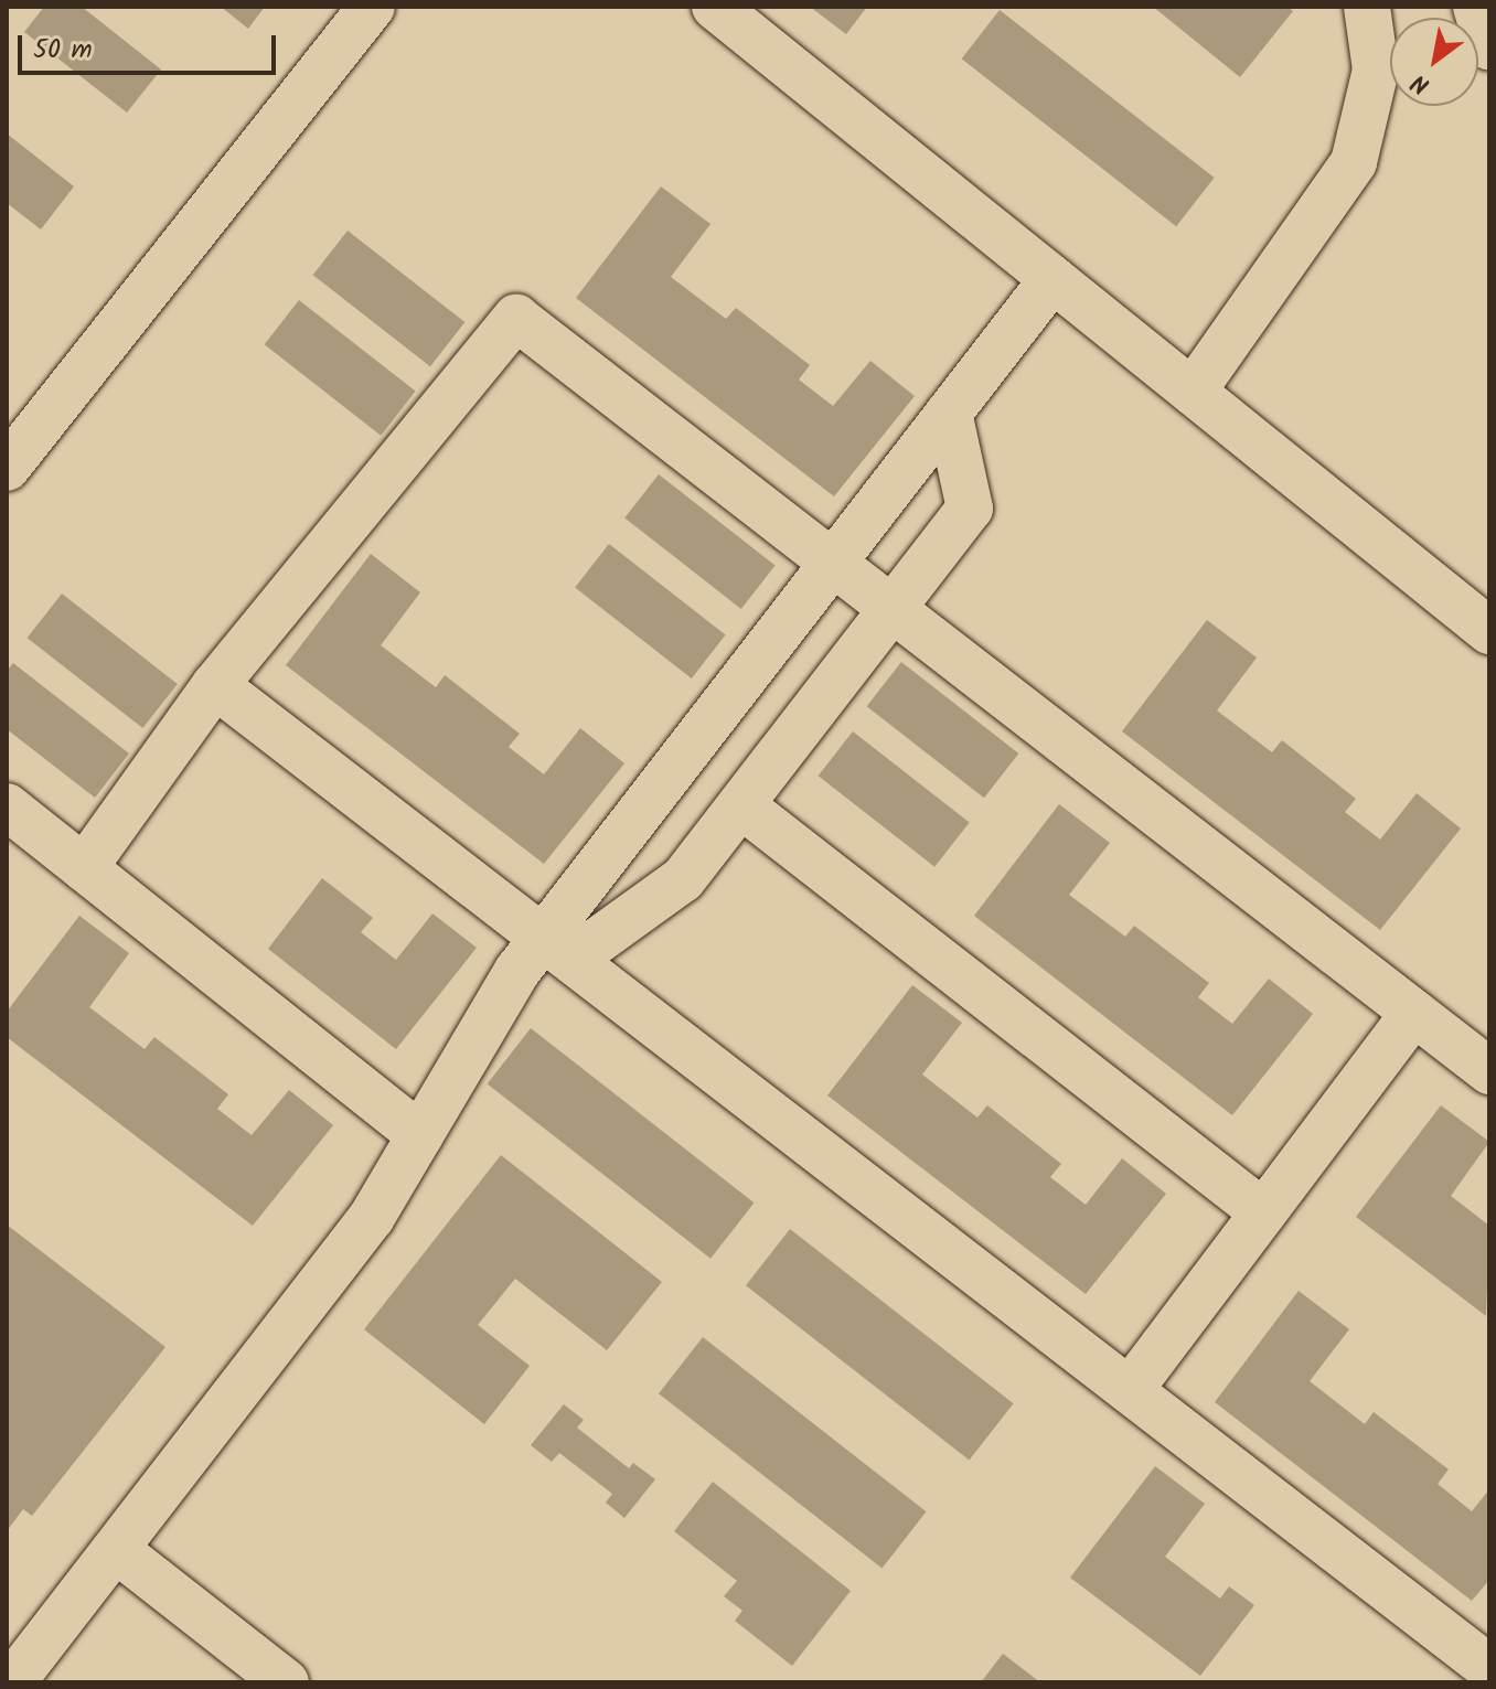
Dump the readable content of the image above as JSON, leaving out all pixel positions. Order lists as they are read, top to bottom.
{
  "scale_bar": "50 m",
  "north": "bottom left"
}
